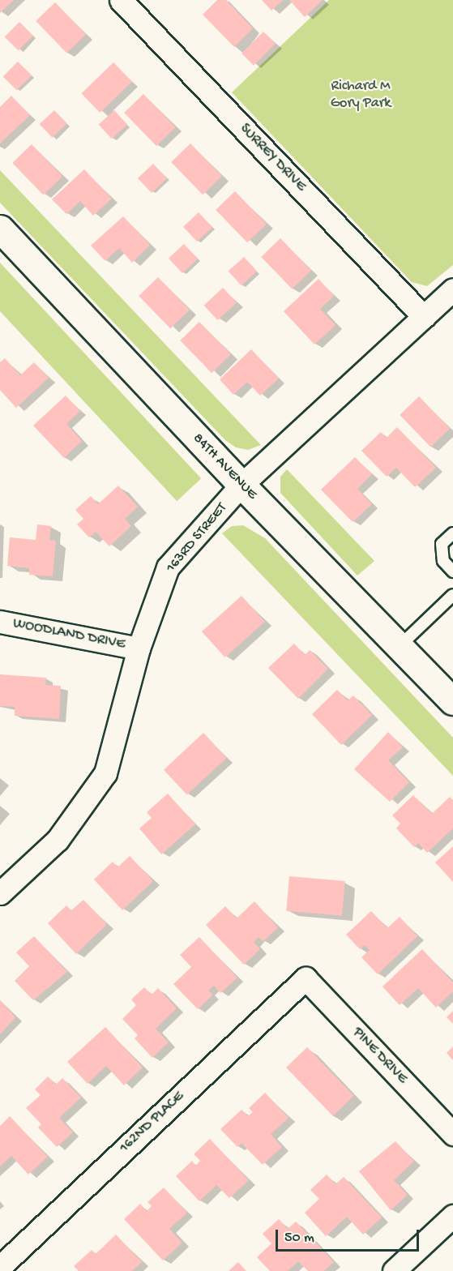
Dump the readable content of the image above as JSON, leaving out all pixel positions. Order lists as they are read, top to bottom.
{
  "streets": {
    "street": [
      "SURREY DRIVE",
      "84TH AVENUE",
      "163RD STREET",
      "WOODLAND DRIVE",
      "PINE DRIVE",
      "162ND PLACE"
    ]
  },
  "crossings": [
    ["SURREY DRIVE", "163RD STREET"],
    ["84TH AVENUE", "163RD STREET"],
    ["163RD STREET", "WOODLAND DRIVE"],
    ["PINE DRIVE", "162ND PLACE"]
  ],
  "parks": ["Richard M Gory Park"],
  "scale_bar": "50 m"
}
